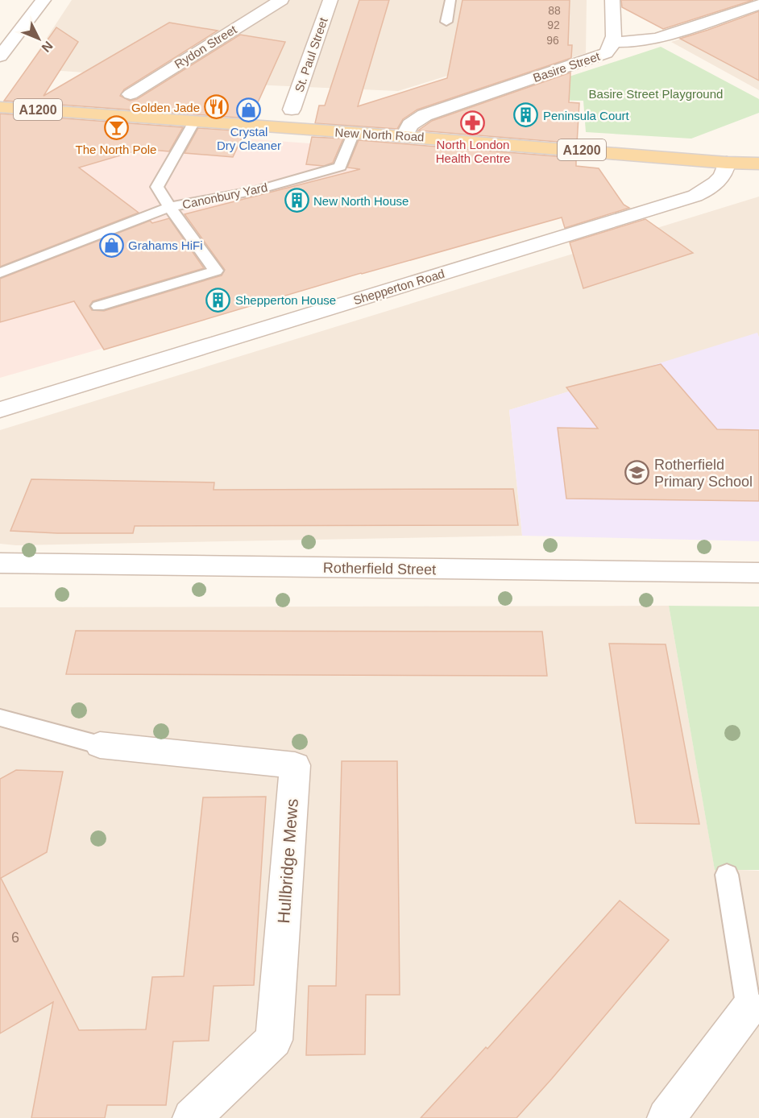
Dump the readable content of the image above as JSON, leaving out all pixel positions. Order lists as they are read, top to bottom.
{
  "streets": {
    "main road": ["A1200", "New North Road"],
    "street": [
      "Rydon Street",
      "St. Paul Street",
      "Basire Street",
      "Shepperton Road",
      "Rotherfield Street",
      "Hullbridge Mews"
    ],
    "lane": ["Canonbury Yard"]
  },
  "crossings": [
    ["Basire Street", "New North Road"],
    ["New North Road", "Canonbury Yard"],
    ["New North Road", "Shepperton Road"]
  ],
  "parks": ["Basire Street Playground"],
  "places": {
    "restaurant": ["Golden Jade"],
    "shop": ["Crystal Dry Cleaner", "Grahams HiFi"],
    "building": ["Peninsula Court", "New North House", "Shepperton House"],
    "pharmacy": ["North London Health Centre"],
    "bar": ["The North Pole"],
    "school or university": ["Rotherfield Primary School"]
  },
  "house_numbers": [
    "88",
    "92",
    "96",
    "6"
  ],
  "north": "bottom right"
}
